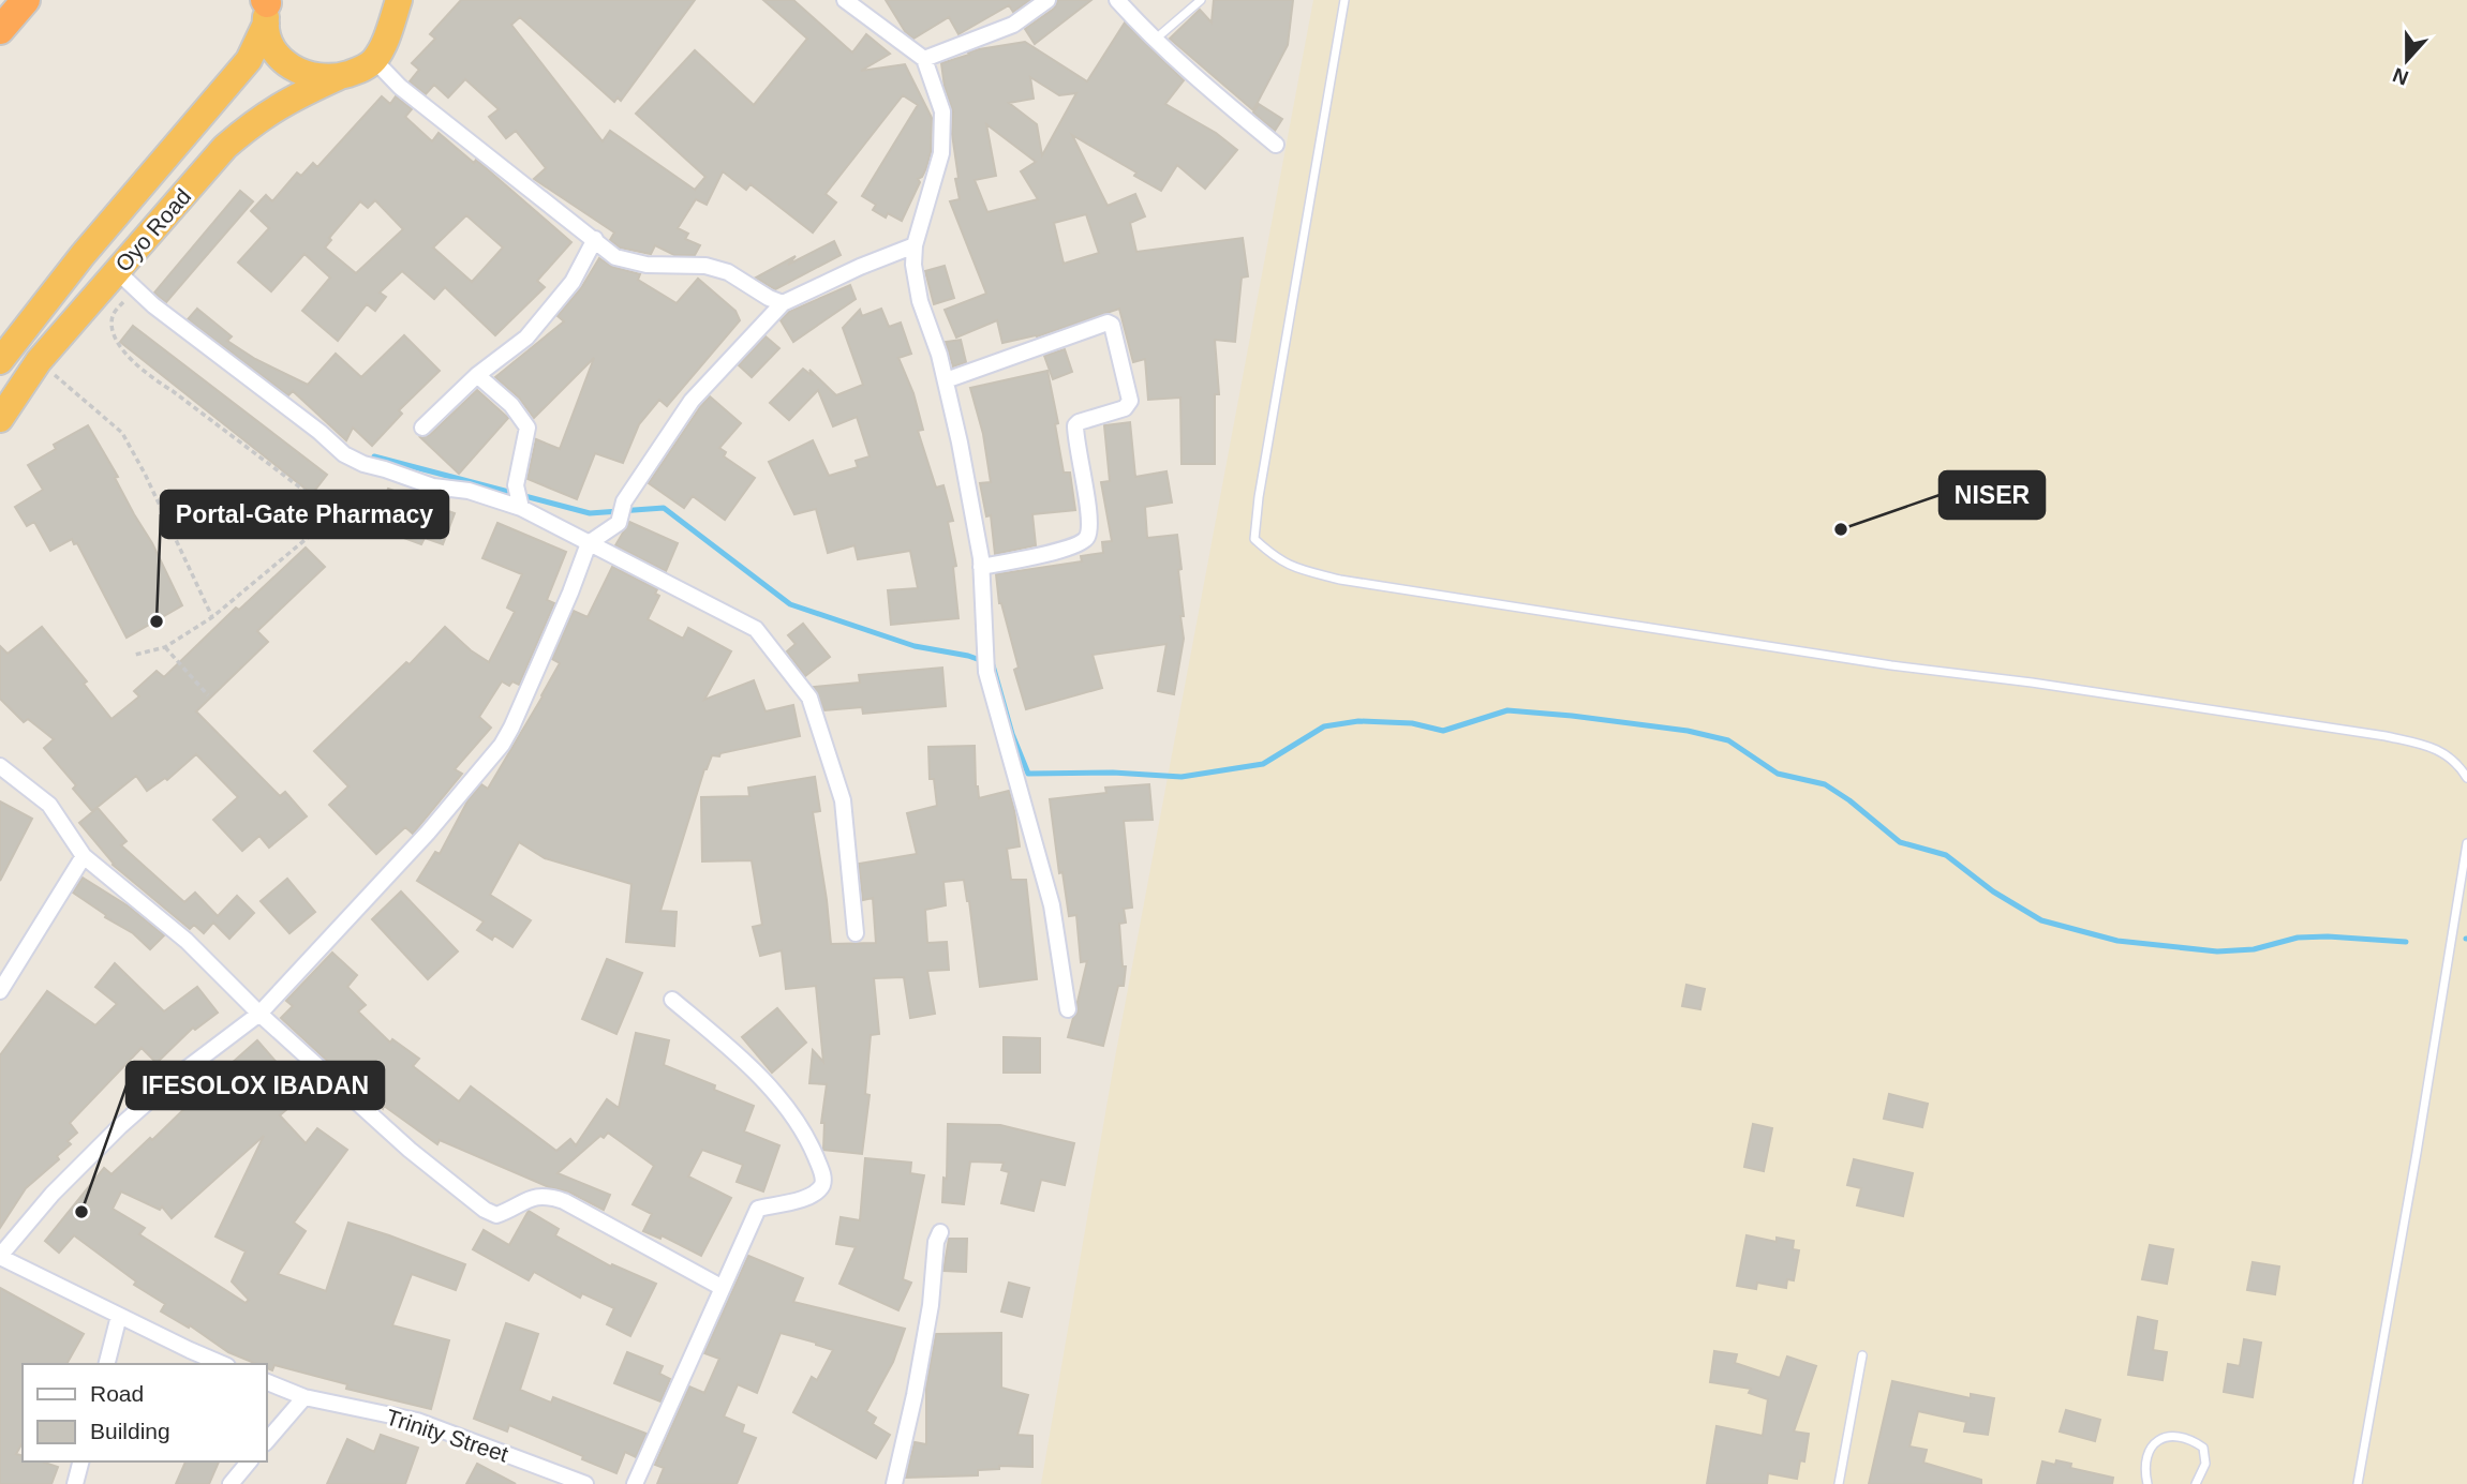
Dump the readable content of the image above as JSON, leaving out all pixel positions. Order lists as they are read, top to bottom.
{
  "streets": {
    "highway": ["Oyo Road"],
    "street": ["Trinity Street"]
  },
  "places": ["NISER", "Portal-Gate Pharmacy", "IFESOLOX IBADAN"],
  "legend": ["Road", "Building"],
  "north": "bottom"
}
